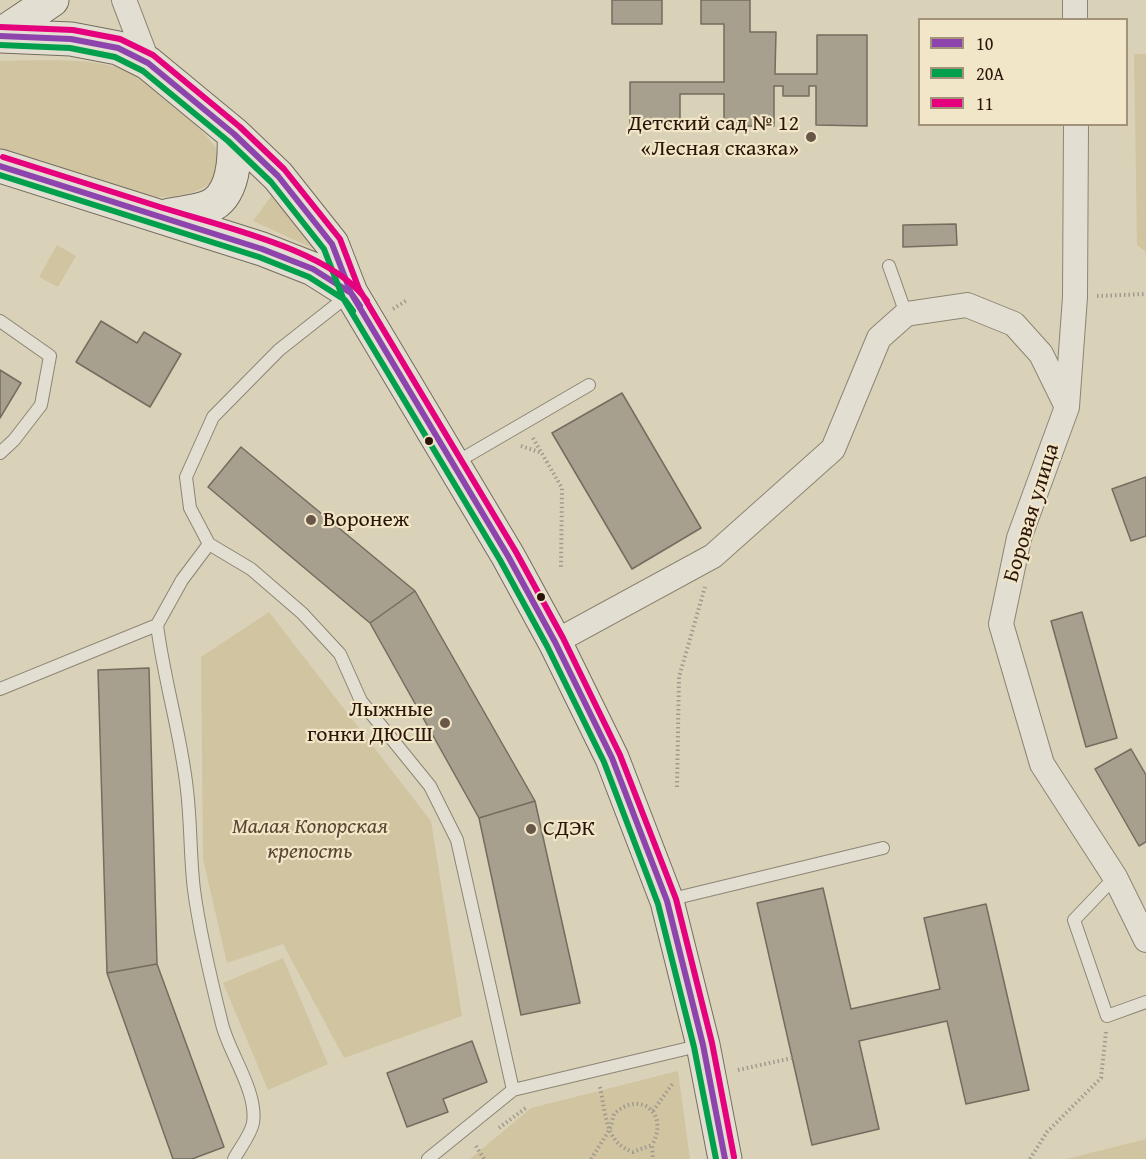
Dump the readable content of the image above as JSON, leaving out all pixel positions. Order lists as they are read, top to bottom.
{
  "streets": {
    "street": ["Боровая улица"]
  },
  "parks": ["Малая Копорская крепость"],
  "places": [
    "Детский сад № 12 «Лесная сказка»",
    "Воронеж",
    "Лыжные гонки ДЮСШ",
    "СДЭК"
  ],
  "lines": ["transit line 11", "transit line 10", "transit line 20А"],
  "legend": ["10", "20А", "11"]
}
